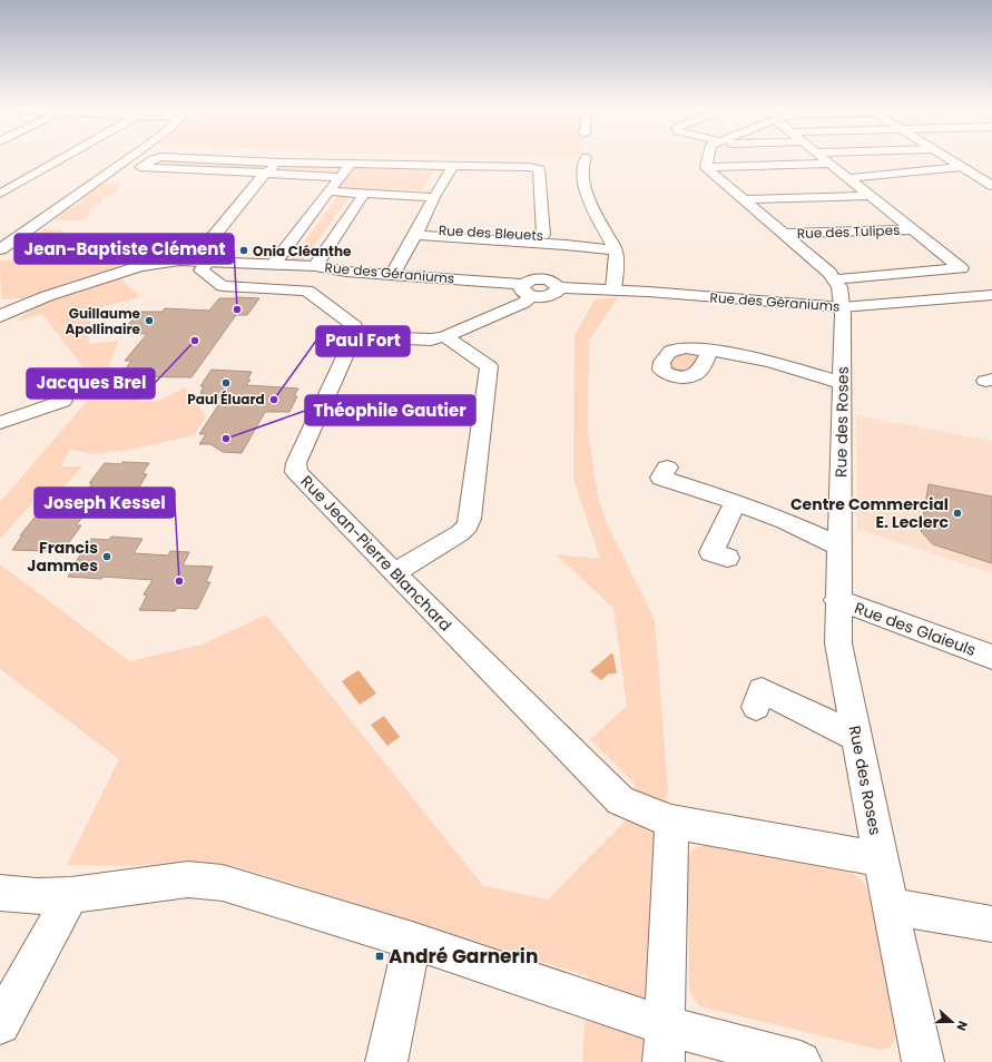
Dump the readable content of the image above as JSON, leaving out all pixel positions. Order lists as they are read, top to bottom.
{
  "streets": {
    "street": [
      "Rue des Tulipes",
      "Rue des Bleuets",
      "Rue des Géraniums",
      "Rue des Roses",
      "Rue Jean-Pierre Blanchard",
      "Rue des Glaieuls"
    ]
  },
  "crossings": [
    ["Rue des Géraniums", "Rue des Roses"],
    ["Rue des Roses", "Rue Jean-Pierre Blanchard"],
    ["Rue des Roses", "Rue des Glaieuls"]
  ],
  "places": {
    "other": [
      "Onia Cléanthe",
      "Jean-Baptiste Clément",
      "Guillaume Apollinaire",
      "Jacques Brel",
      "Paul Éluard",
      "Paul Fort",
      "Théophile Gautier",
      "Centre Commercial E. Leclerc",
      "Francis Jammes",
      "Joseph Kessel"
    ],
    "transit": ["André Garnerin"]
  },
  "north": "right"
}
